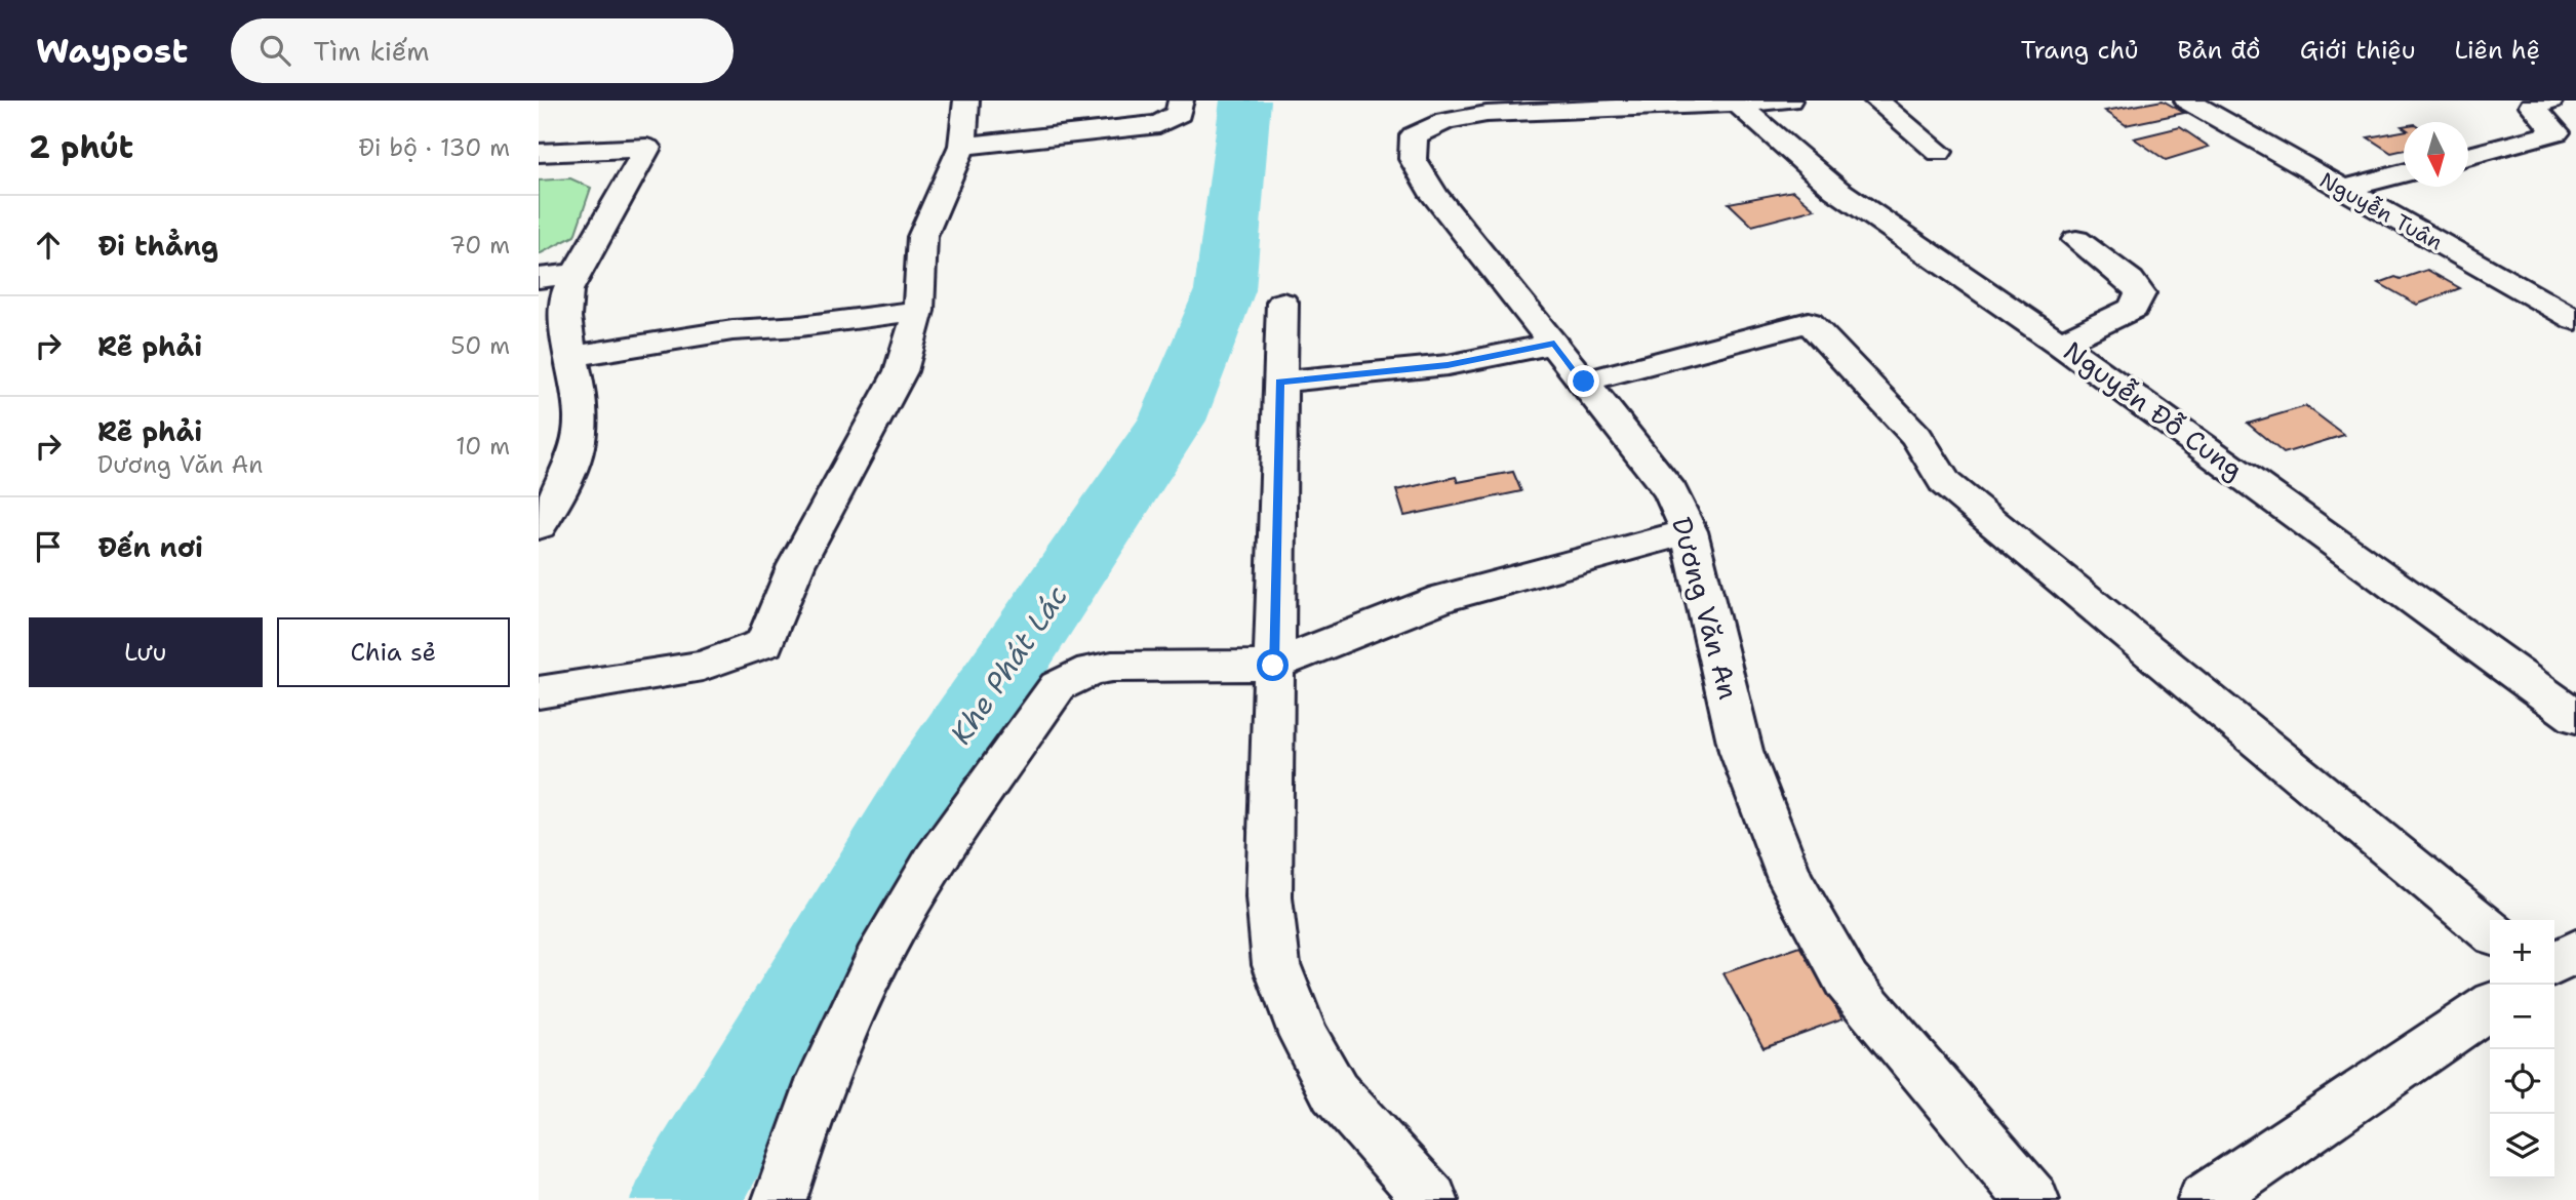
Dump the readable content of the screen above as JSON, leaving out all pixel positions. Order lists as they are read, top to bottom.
{
  "streets": {
    "street": ["Nguyễn Tuân", "Nguyễn Đỗ Cung", "Dương Văn An"]
  },
  "crossings": [
    ["Nguyễn Đỗ Cung", "Dương Văn An"]
  ],
  "water": ["Khe Phát Lác"],
  "north": "bottom",
  "page": {
    "header": "Waypost",
    "search": "Tìm kiếm",
    "nav": [
      "Trang chủ",
      "Bản đồ",
      "Giới thiệu",
      "Liên hệ"
    ],
    "heading": ["2 phút", "Đi bộ · 130 m"],
    "list": [
      ["Đi thẳng", "70 m"],
      ["Rẽ phải", "50 m"],
      ["Rẽ phải", "Dương Văn An", "10 m"],
      "Đến nơi"
    ],
    "buttons": ["Lưu", "Chia sẻ"],
    "map_buttons": ["+", "−"]
  }
}
